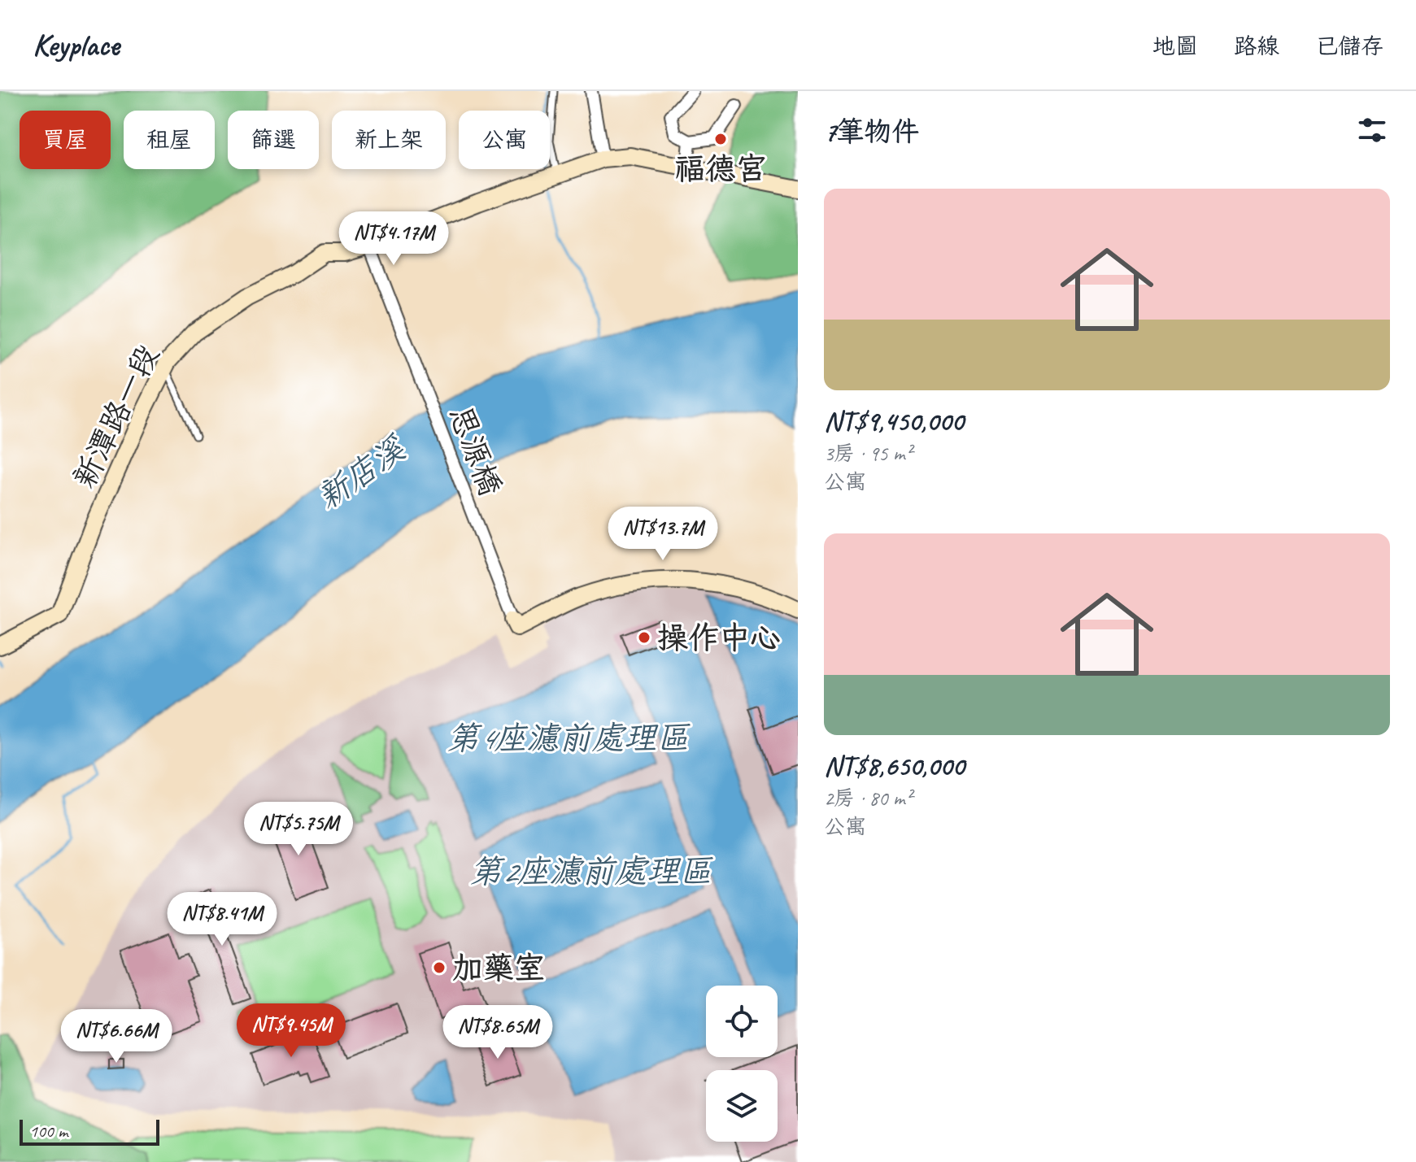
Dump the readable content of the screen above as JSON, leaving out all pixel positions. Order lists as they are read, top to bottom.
{
  "streets": {
    "street": ["新潭路一段", "思源橋"]
  },
  "crossings": [
    ["新潭路一段", "思源橋"]
  ],
  "water": ["新店溪", "第4座濾前處理區", "第2座濾前處理區"],
  "places": ["福德宮", "操作中心", "加藥室"],
  "scale_bar": "100 m",
  "page": {
    "header": "Keyplace",
    "nav": ["地圖", "路線", "已儲存"],
    "heading": "7筆物件",
    "chip": [
      "買屋",
      "租屋",
      "篩選",
      "新上架",
      "公寓"
    ],
    "list": [
      {
        "name": "NT$9,450,000",
        "note": "3房 · 95 m² · 公寓"
      },
      {
        "name": "NT$8,650,000",
        "note": "2房 · 80 m² · 公寓"
      }
    ],
    "price": [
      "NT$4.17M",
      "NT$13.7M",
      "NT$5.75M",
      "NT$8.41M",
      "NT$9.45M",
      "NT$8.65M",
      "NT$6.66M"
    ],
    "scale": "100 m"
  }
}
